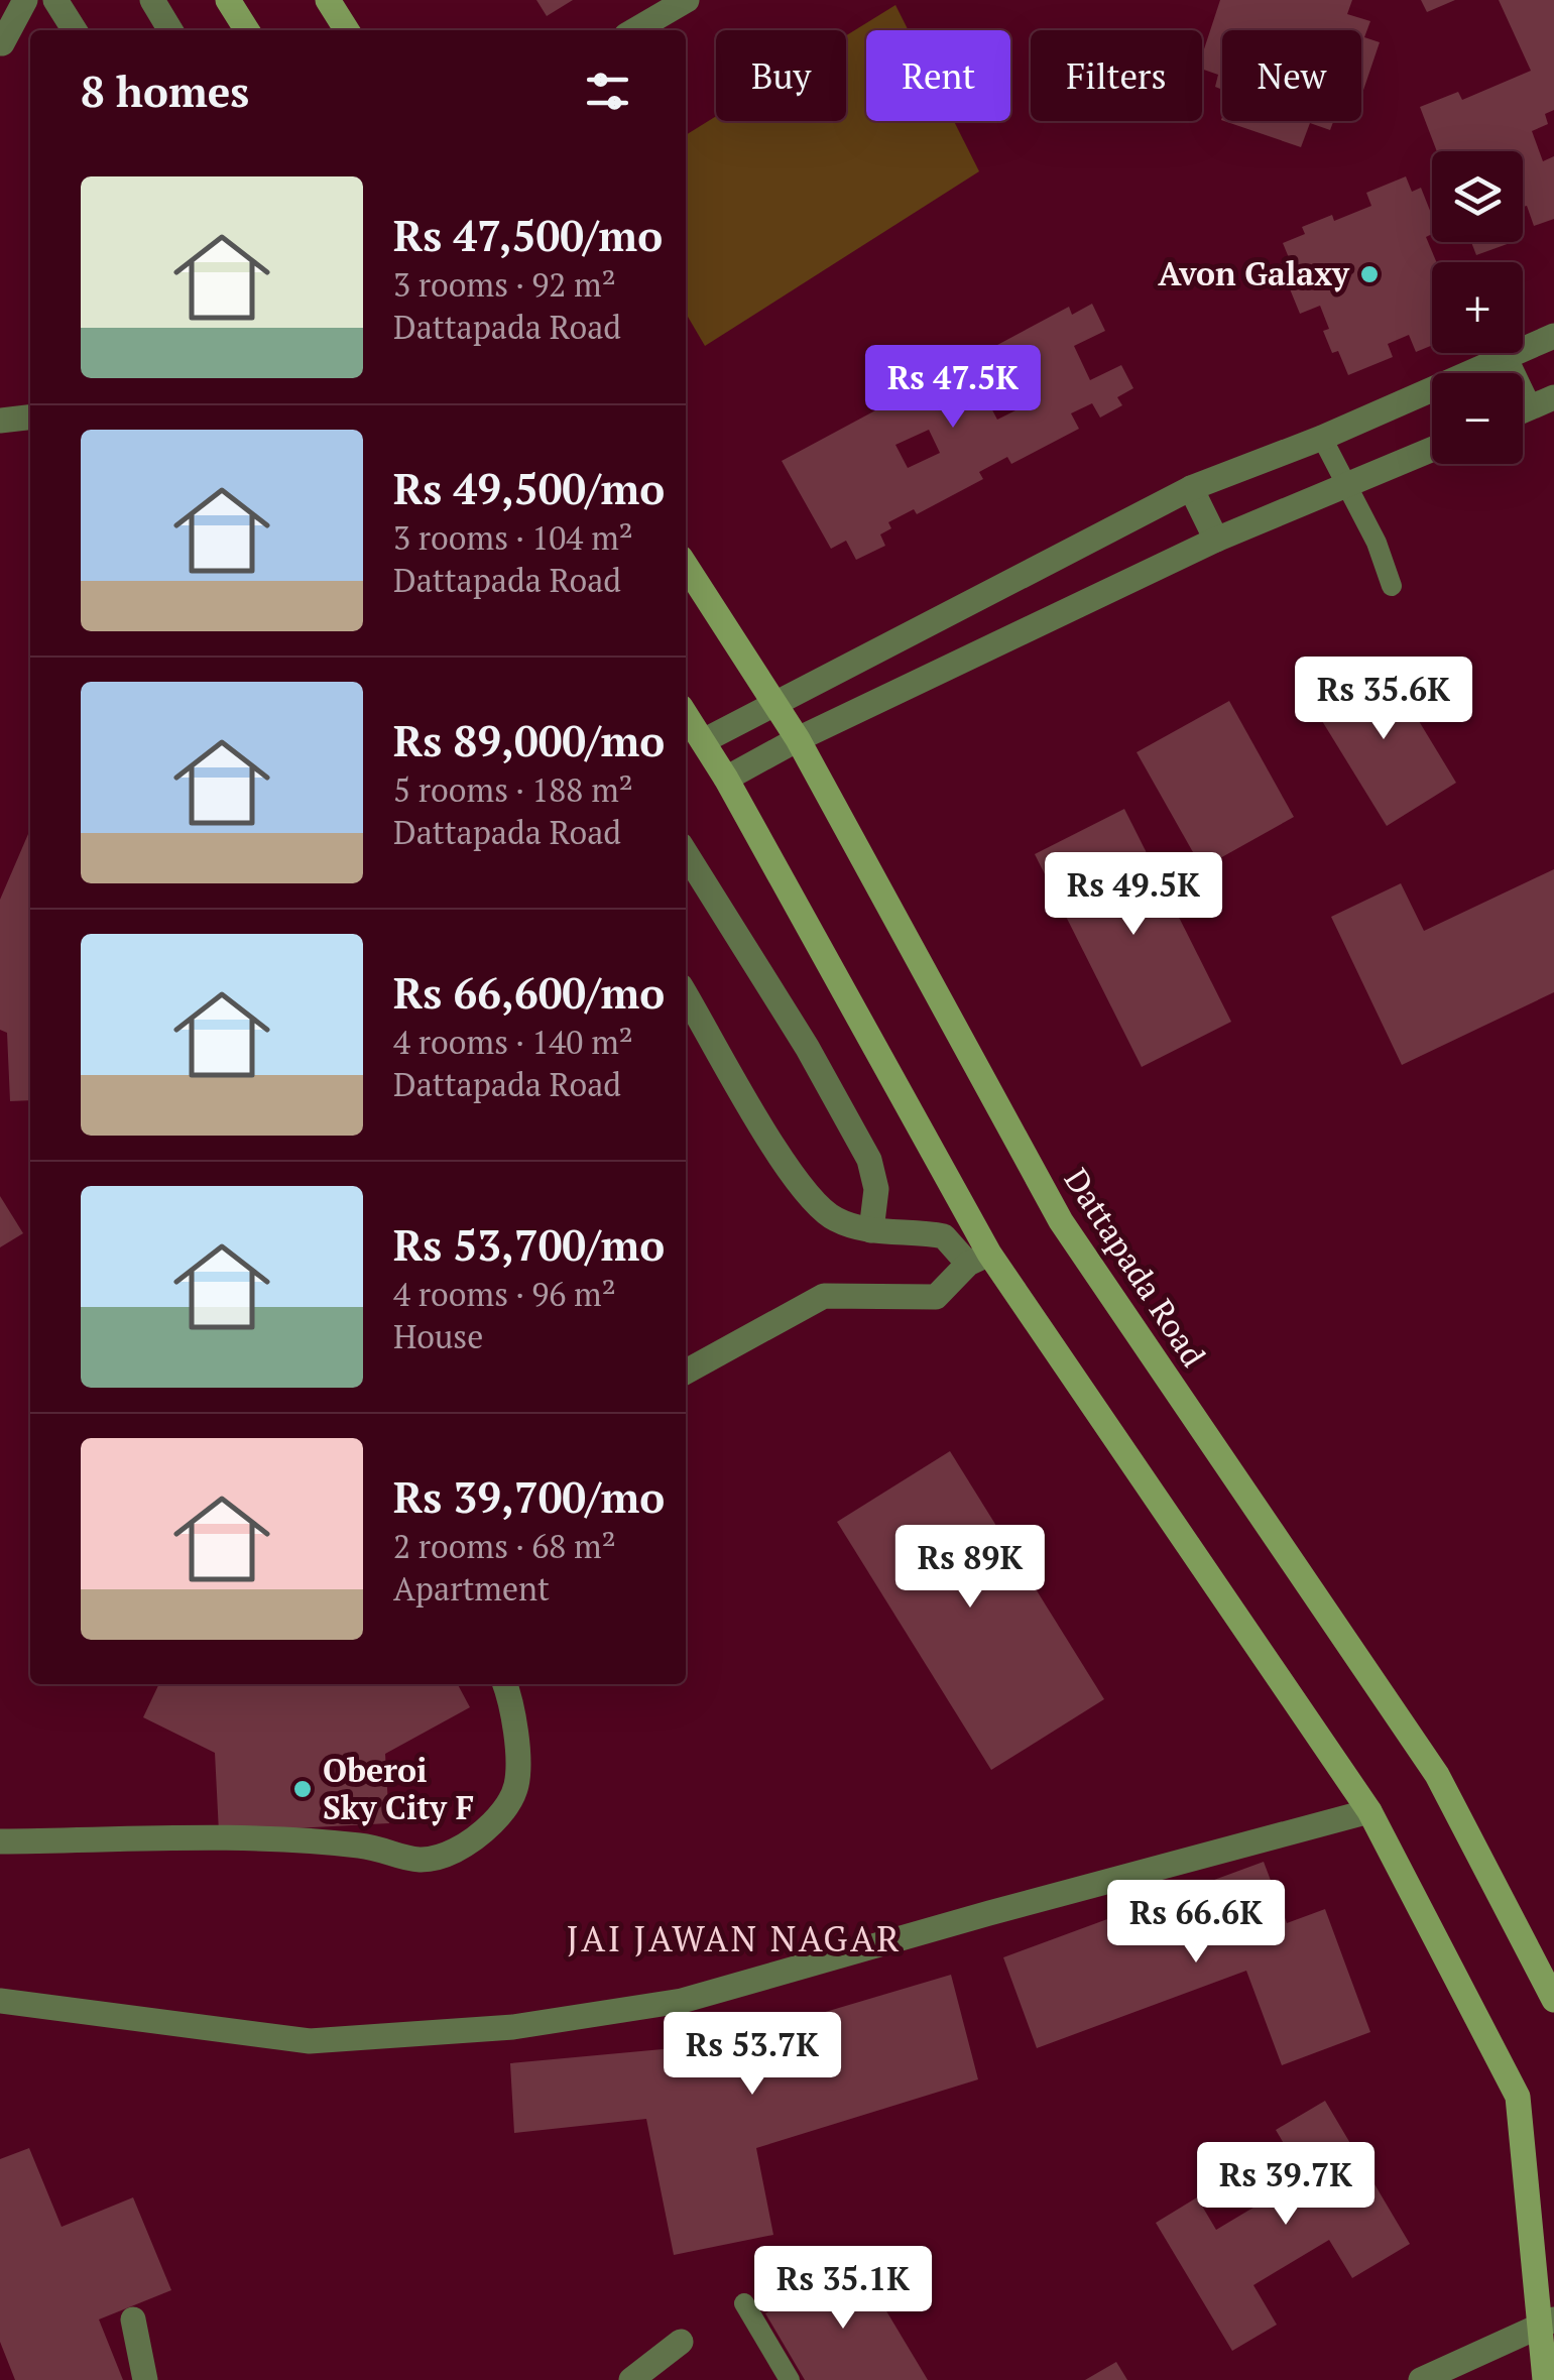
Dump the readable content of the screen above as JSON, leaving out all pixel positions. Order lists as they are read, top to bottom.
{
  "streets": {
    "main road": ["Dattapada Road"]
  },
  "districts": ["JAI JAWAN NAGAR"],
  "places": ["Avon Galaxy", "Oberoi Sky City F"],
  "page": {
    "chip": [
      "Buy",
      "Rent",
      "Filters",
      "New"
    ],
    "heading": "8 homes",
    "map_buttons": ["+", "−"],
    "list": [
      {
        "name": "Rs 47,500/mo",
        "note": "3 rooms · 92 m² · Dattapada Road"
      },
      {
        "name": "Rs 49,500/mo",
        "note": "3 rooms · 104 m² · Dattapada Road"
      },
      {
        "name": "Rs 89,000/mo",
        "note": "5 rooms · 188 m² · Dattapada Road"
      },
      {
        "name": "Rs 66,600/mo",
        "note": "4 rooms · 140 m² · Dattapada Road"
      },
      {
        "name": "Rs 53,700/mo",
        "note": "4 rooms · 96 m² · House"
      },
      {
        "name": "Rs 39,700/mo",
        "note": "2 rooms · 68 m² · Apartment"
      }
    ],
    "price": [
      "Rs 47.5K",
      "Rs 35.6K",
      "Rs 49.5K",
      "Rs 89K",
      "Rs 66.6K",
      "Rs 53.7K",
      "Rs 39.7K",
      "Rs 35.1K"
    ]
  }
}
